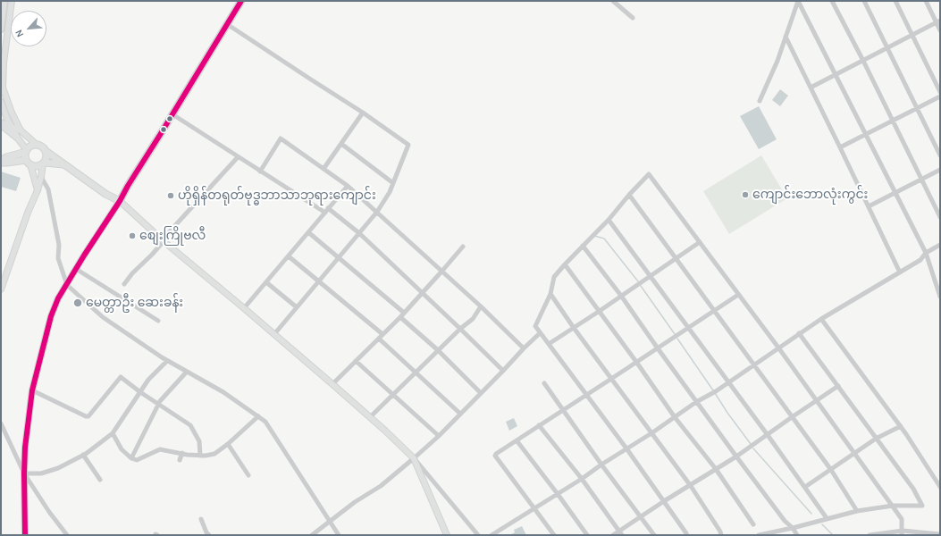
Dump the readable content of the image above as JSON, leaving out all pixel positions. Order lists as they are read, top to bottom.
{
  "places": [
    "ကျောင်းဘောလုံးကွင်း",
    "ဟိုရှိန်တရုတ်ဗုဒ္ဓဘာသာဘုရားကျောင်း",
    "စျေးကြိုဗလီ",
    "မေတ္တာဦး ဆေးခန်း"
  ],
  "north": "bottom left"
}
